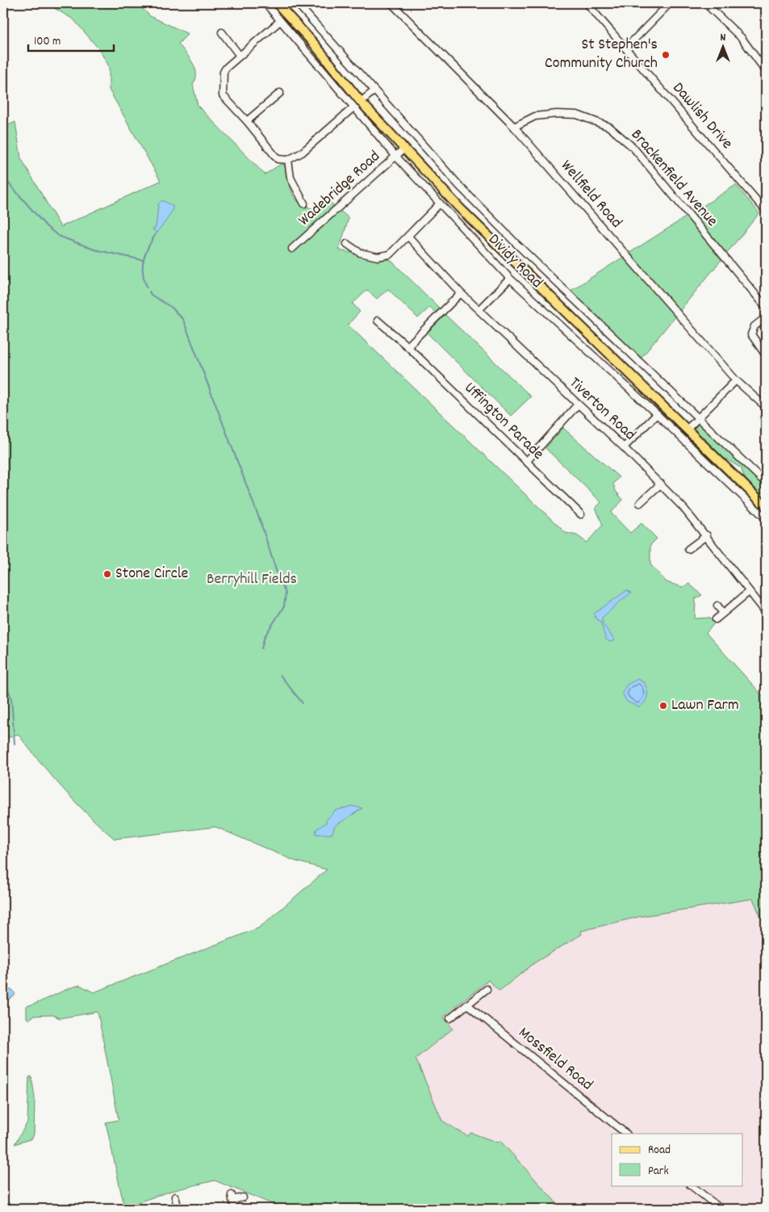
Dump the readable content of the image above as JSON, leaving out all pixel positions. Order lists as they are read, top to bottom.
{
  "streets": {
    "main road": ["Dividy Road"],
    "street": [
      "Dawlish Drive",
      "Brackenfield Avenue",
      "Wadebridge Road",
      "Wellfield Road",
      "Tiverton Road",
      "Uffington Parade",
      "Mossfield Road"
    ]
  },
  "crossings": [
    ["Brackenfield Avenue", "Wellfield Road"],
    ["Wadebridge Road", "Dividy Road"]
  ],
  "parks": ["Berryhill Fields"],
  "places": ["St Stephen's Community Church", "Stone Circle", "Lawn Farm"],
  "legend": ["Road", "Park"],
  "scale_bar": "100 m",
  "north": "top"
}
